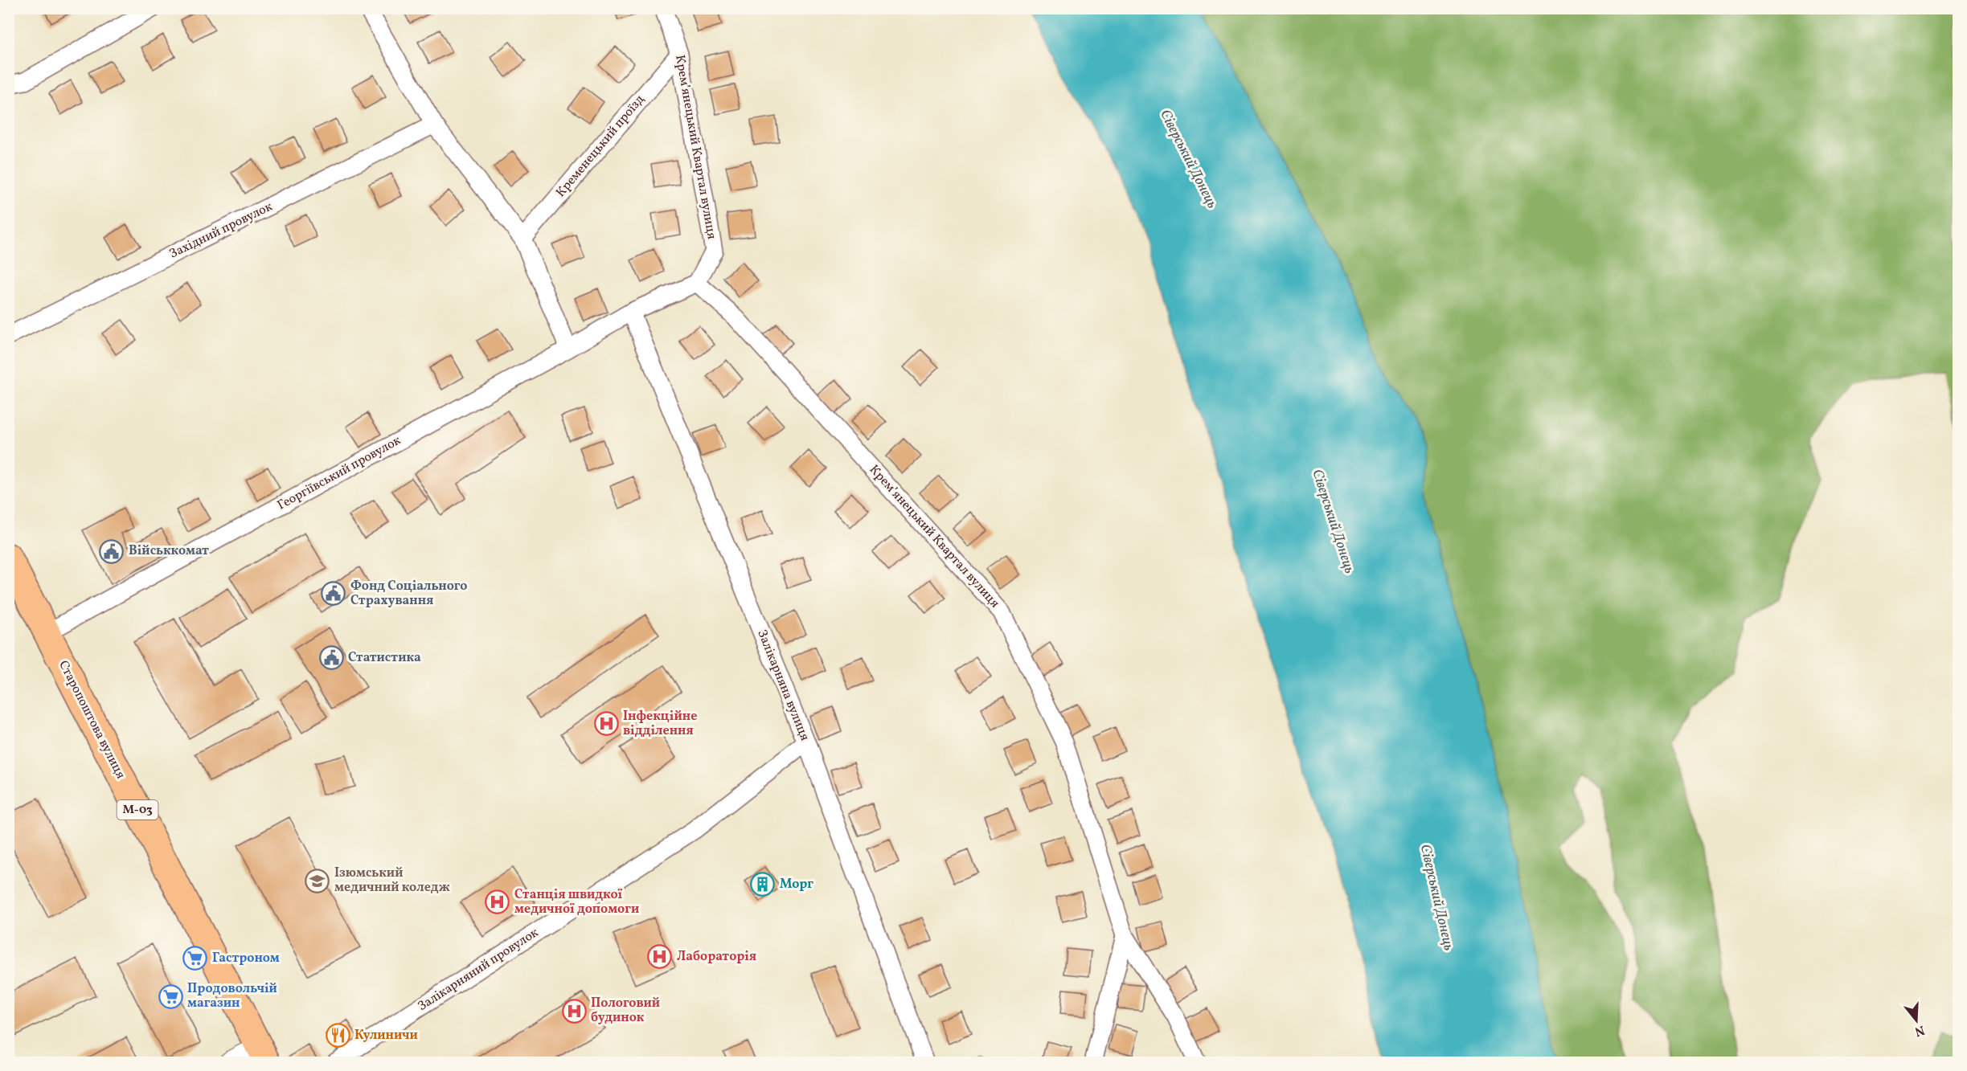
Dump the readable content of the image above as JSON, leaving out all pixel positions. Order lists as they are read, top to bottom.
{
  "streets": {
    "highway": ["Старопоштова вулиця", "М-03"],
    "street": [
      "Кременецький проїзд",
      "Крем’янецький Квартал вулиця",
      "Західний провулок",
      "Георгіївський провулок",
      "Залікарняна вулиця",
      "Залікарняний провулок"
    ]
  },
  "crossings": [
    ["Кременецький проїзд", "Крем’янецький Квартал вулиця"],
    ["Георгіївський провулок", "Залікарняна вулиця"],
    ["Георгіївський провулок", "Старопоштова вулиця"],
    ["Залікарняна вулиця", "Залікарняний провулок"]
  ],
  "water": ["Сіверський Донець"],
  "places": {
    "public building": ["Вiйськкомат", "Фонд Соцiального Страхування", "Статистика"],
    "hospital": [
      "Інфекційне відділення",
      "Станція швидкої медичної допомоги",
      "Лабораторія",
      "Пологовий будинок"
    ],
    "school or university": ["Ізюмський медичний коледж"],
    "building": ["Морг"],
    "supermarket": ["Гастроном", "Продовольчiй магазин"],
    "restaurant": ["Кулиничи"]
  },
  "north": "bottom"
}
